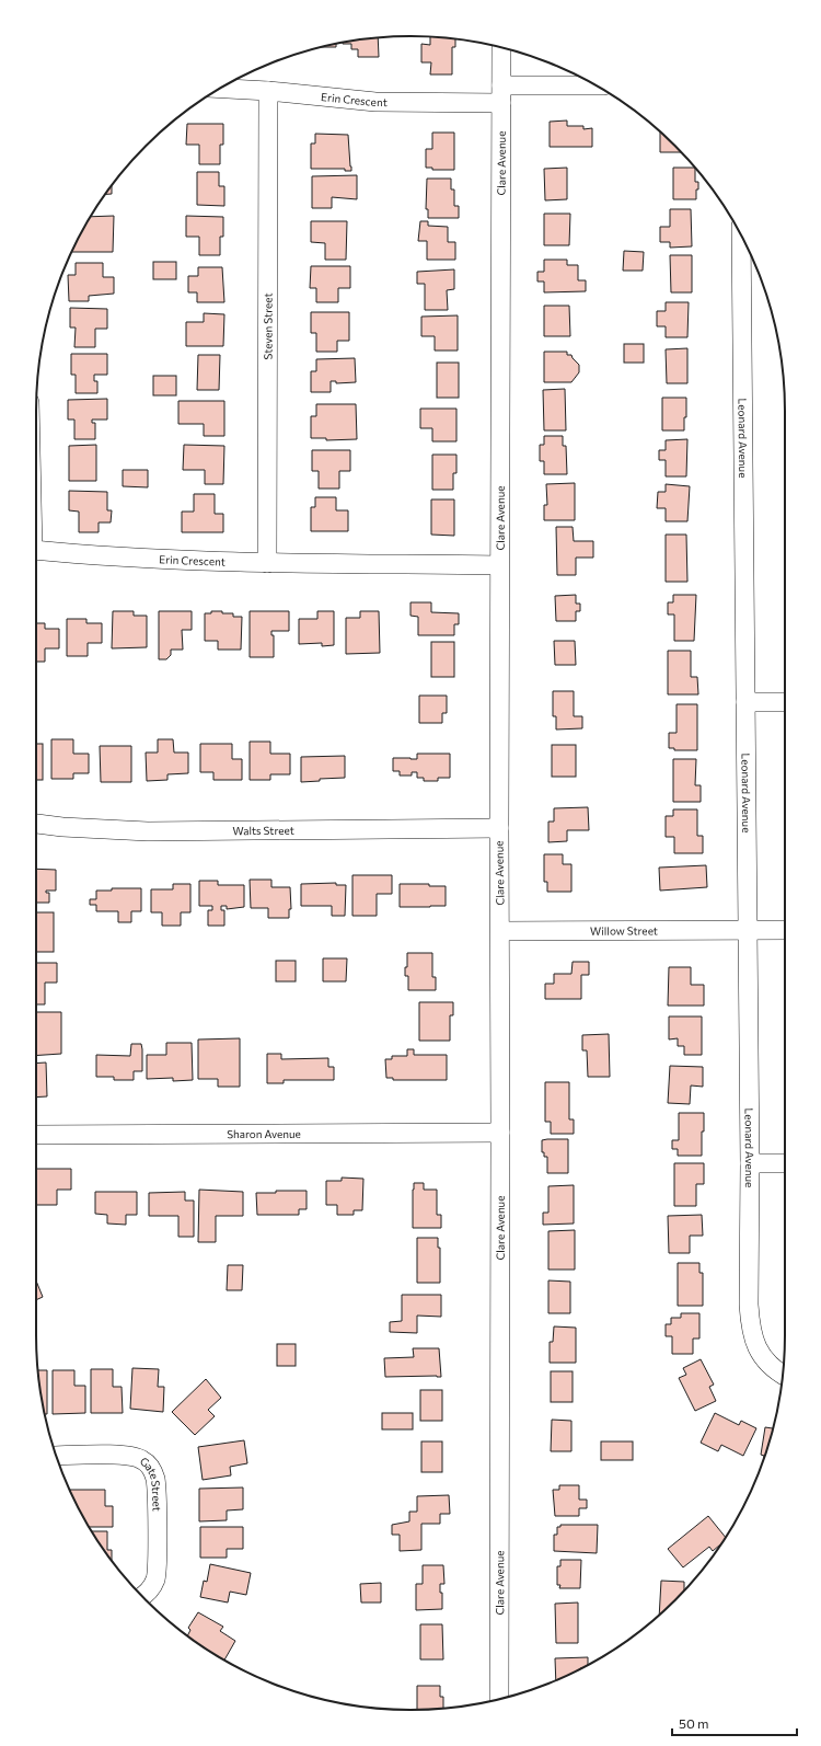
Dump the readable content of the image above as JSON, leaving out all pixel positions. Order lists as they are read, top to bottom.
{
  "streets": {
    "street": [
      "Erin Crescent",
      "Clare Avenue",
      "Steven Street",
      "Leonard Avenue",
      "Walts Street",
      "Willow Street",
      "Sharon Avenue",
      "Gate Street"
    ]
  },
  "crossings": [
    ["Erin Crescent", "Clare Avenue"],
    ["Erin Crescent", "Steven Street"],
    ["Clare Avenue", "Walts Street"],
    ["Clare Avenue", "Willow Street"],
    ["Clare Avenue", "Sharon Avenue"],
    ["Leonard Avenue", "Willow Street"]
  ],
  "scale_bar": "50 m"
}
